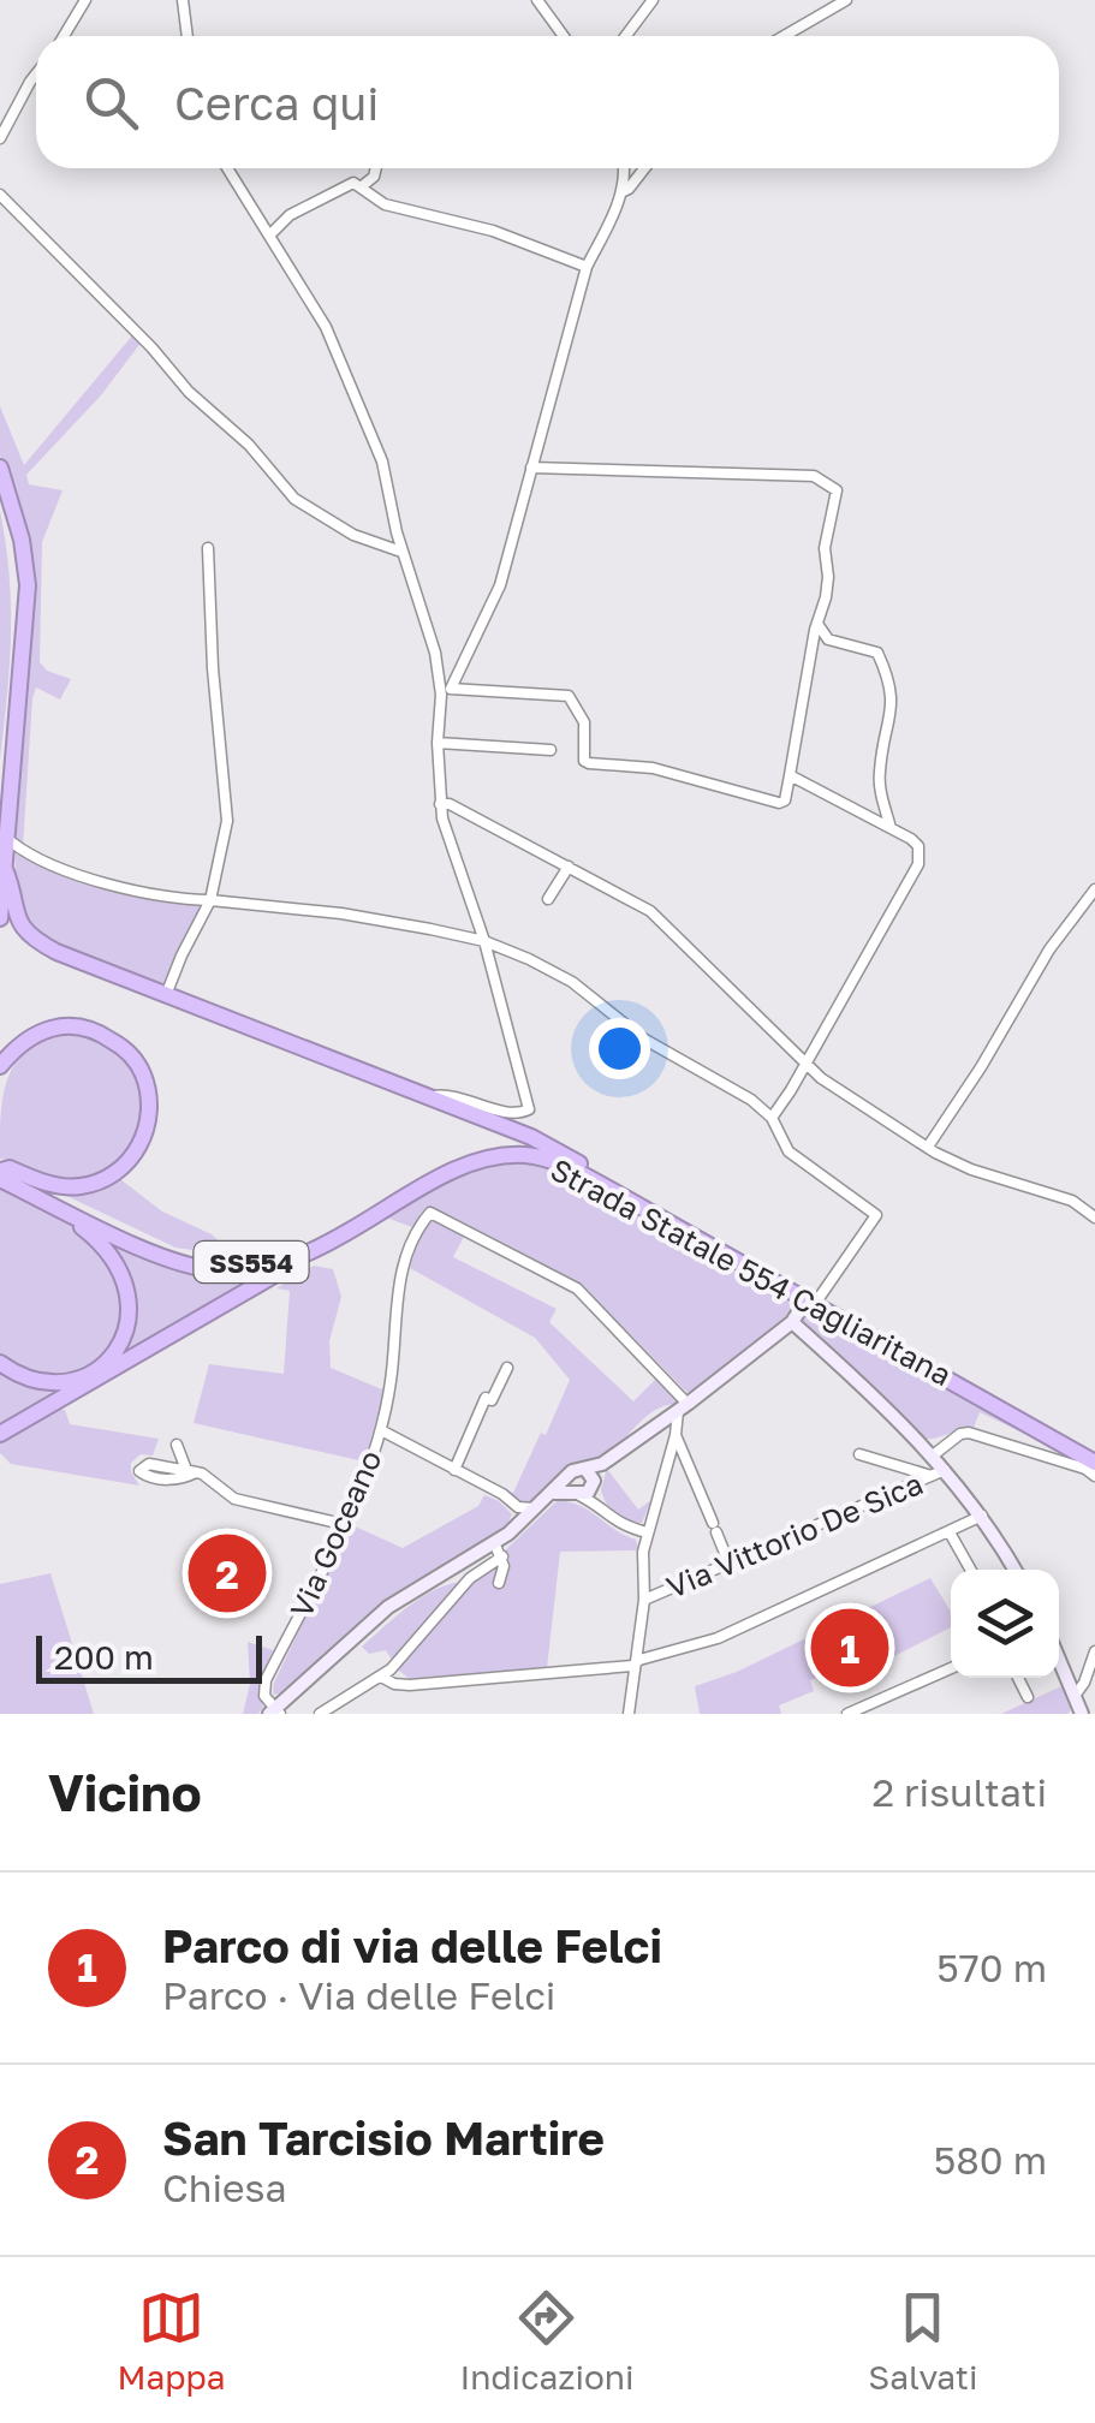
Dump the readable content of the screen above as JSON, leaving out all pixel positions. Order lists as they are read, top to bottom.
{
  "streets": {
    "highway": ["SS554", "Strada Statale 554 Cagliaritana"],
    "street": ["Via Goceano", "Via Vittorio De Sica"]
  },
  "scale_bar": "200 m",
  "page": {
    "search": "Cerca qui",
    "pins": ["2", "1"],
    "scale": "200 m",
    "heading": ["Vicino", "2 risultati"],
    "list": [
      {
        "mark": "1",
        "name": "Parco di via delle Felci",
        "note": "Parco · Via delle Felci",
        "value": "570 m"
      },
      {
        "mark": "2",
        "name": "San Tarcisio Martire",
        "note": "Chiesa",
        "value": "580 m"
      }
    ],
    "nav": ["Mappa", "Indicazioni", "Salvati"]
  }
}
